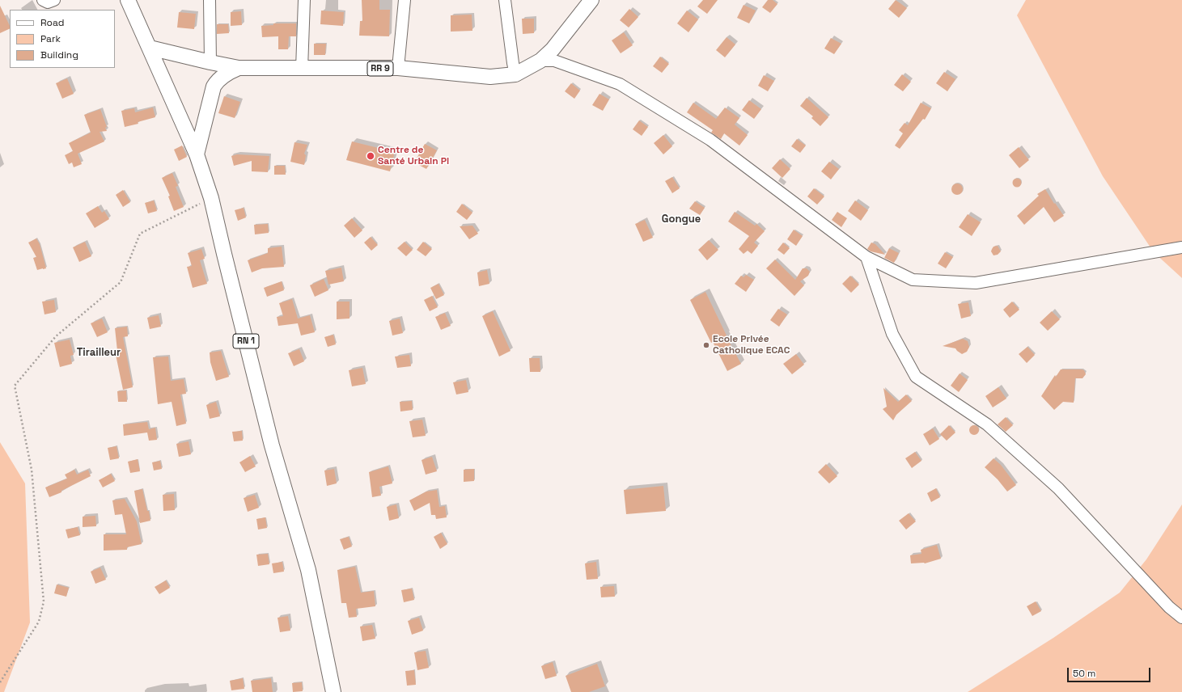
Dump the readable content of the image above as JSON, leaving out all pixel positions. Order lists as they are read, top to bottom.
{
  "streets": {
    "main road": ["RR 9", "RN 1"]
  },
  "crossings": [
    ["RR 9", "RN 1"]
  ],
  "districts": ["Gongue", "Tirailleur"],
  "places": ["Centre de Santé Urbain Pi", "Ecole Privée Catholique ECAC"],
  "legend": ["Road", "Park", "Building"],
  "scale_bar": "50 m"
}
